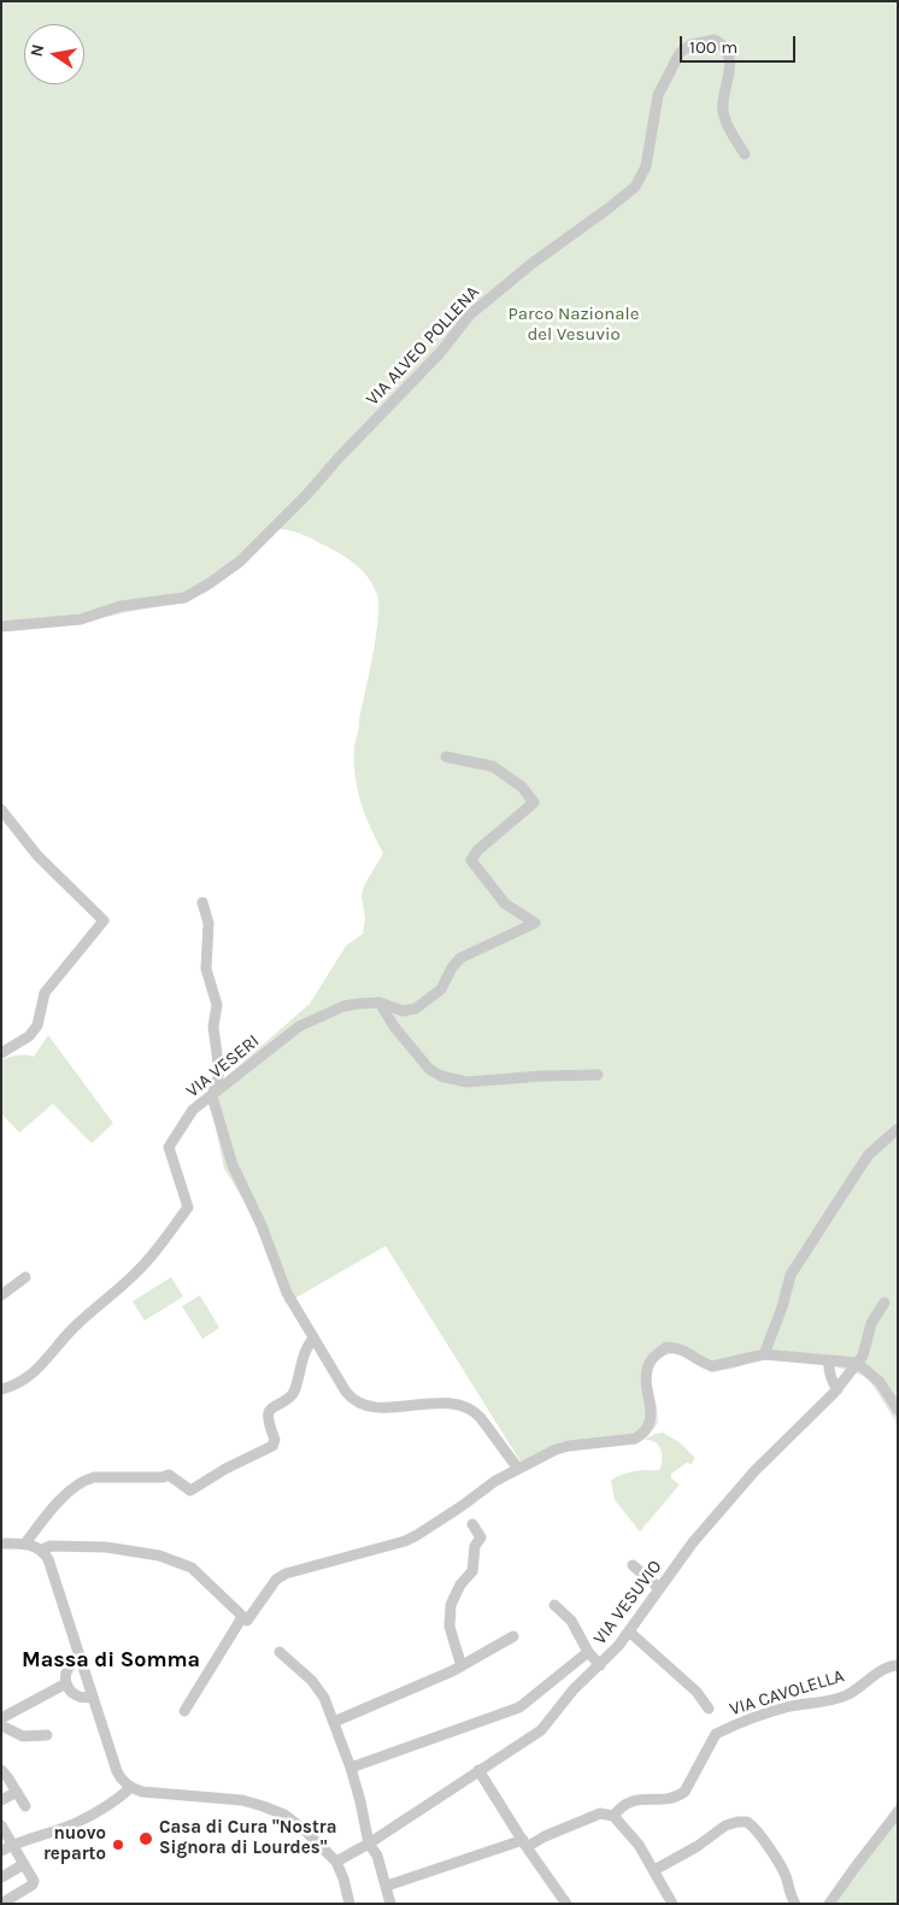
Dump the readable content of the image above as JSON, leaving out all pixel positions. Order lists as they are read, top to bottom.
{
  "streets": {
    "street": [
      "VIA ALVEO POLLENA",
      "VIA VESERI",
      "VIA VESUVIO",
      "VIA CAVOLELLA"
    ]
  },
  "districts": ["Massa di Somma"],
  "parks": ["Parco Nazionale del Vesuvio"],
  "places": ["Casa di Cura \"Nostra Signora di Lourdes\"", "nuovo reparto"],
  "scale_bar": "100 m",
  "north": "left"
}
